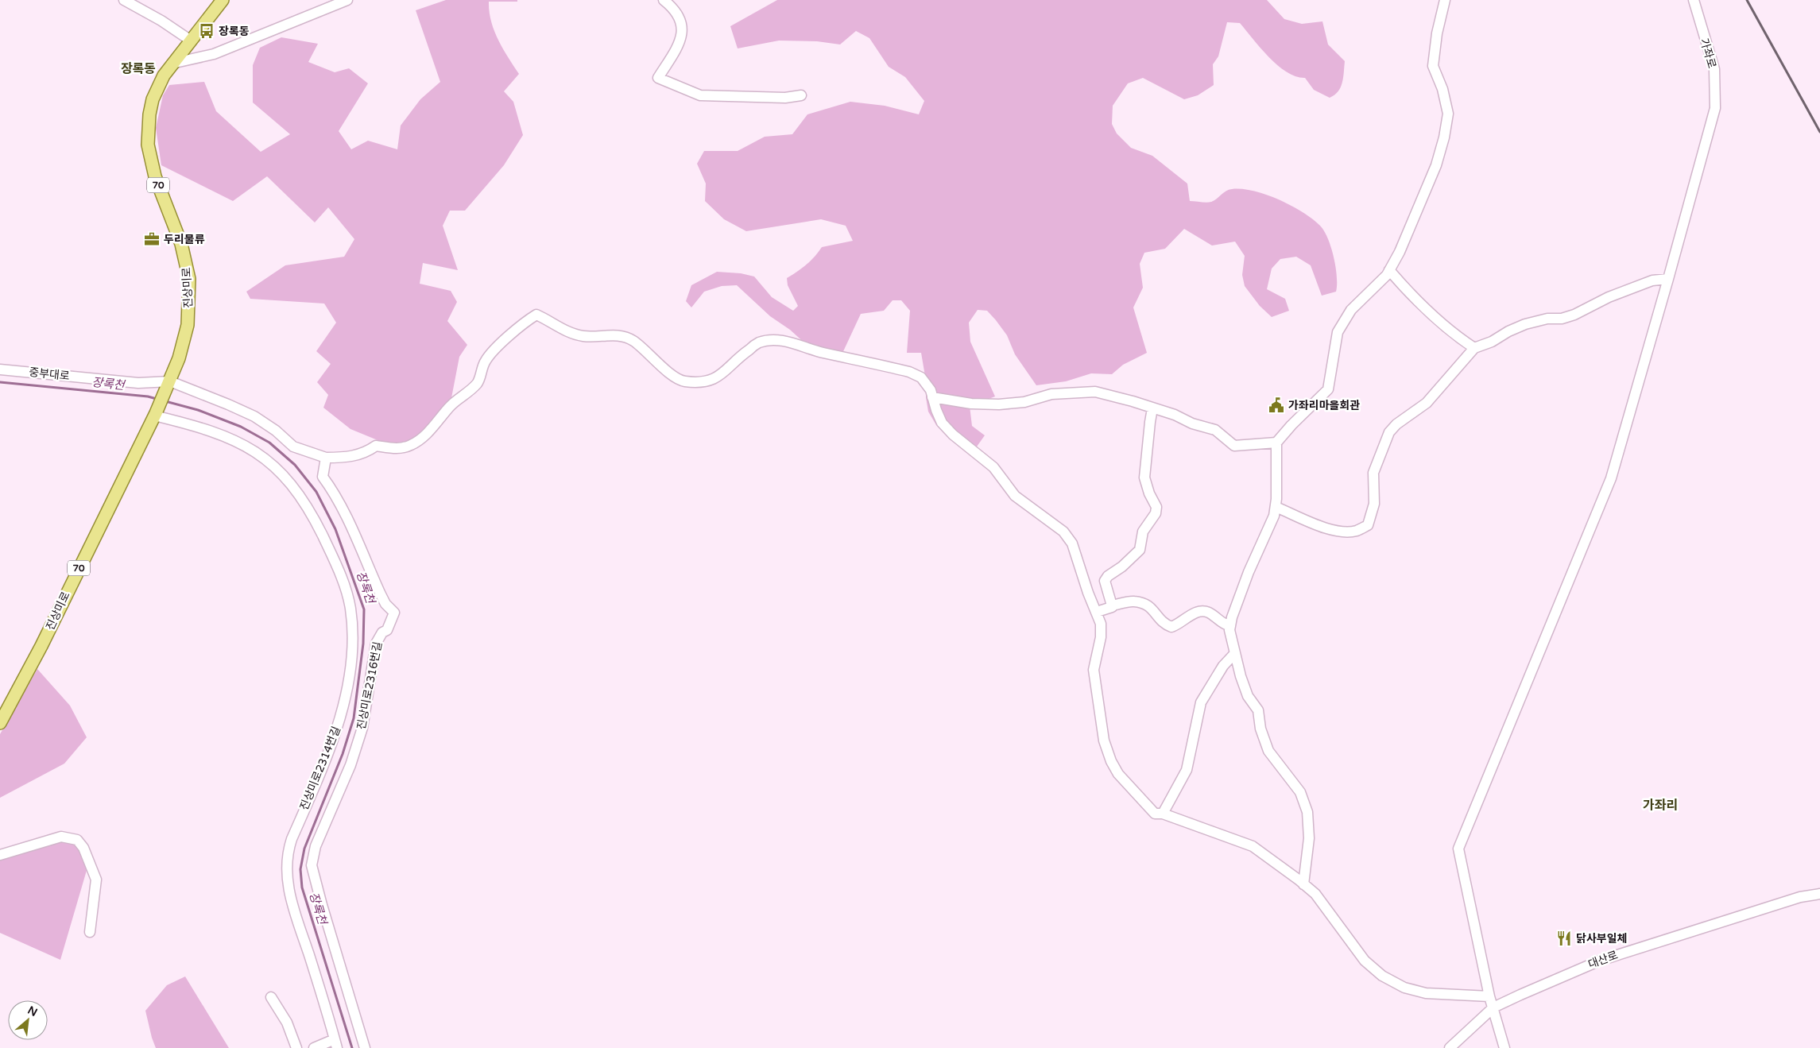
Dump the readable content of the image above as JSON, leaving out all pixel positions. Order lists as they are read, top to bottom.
{
  "streets": {
    "main road": ["70", "진상미로"],
    "street": [
      "가좌로",
      "중부대로",
      "진상미로2316번길",
      "진상미로2314번길",
      "대산로"
    ]
  },
  "crossings": [
    ["가좌로", "대산로"],
    ["70", "진상미로"],
    ["70", "중부대로"],
    ["70", "진상미로2314번길"],
    ["진상미로", "중부대로"],
    ["진상미로", "진상미로2314번길"]
  ],
  "districts": ["장록동", "가좌리"],
  "water": ["장록천"],
  "places": {
    "bus stop": ["장록동"],
    "office": ["두리물류"],
    "public building": ["가좌리마을회관"],
    "restaurant": ["닭사부일체"]
  },
  "north": "top right"
}
